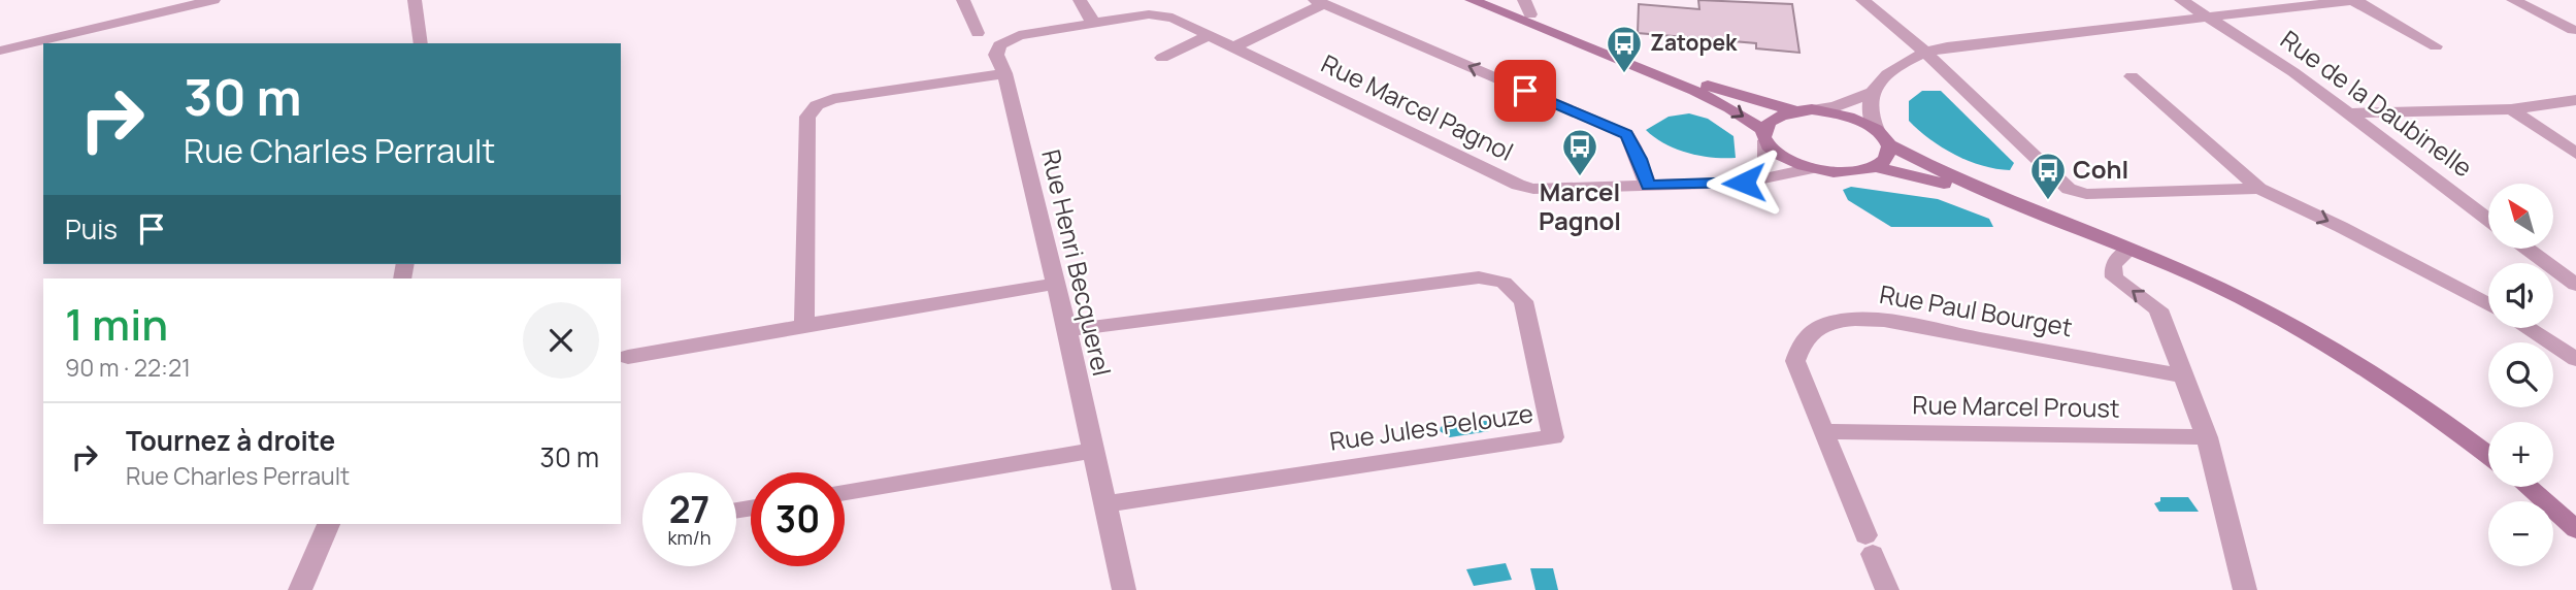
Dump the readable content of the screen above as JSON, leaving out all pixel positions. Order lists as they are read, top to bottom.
{
  "streets": {
    "street": [
      "Rue de la Daubinelle",
      "Rue Marcel Pagnol",
      "Rue Henri Becquerel",
      "Rue Paul Bourget",
      "Rue Marcel Proust",
      "Rue Jules Pelouze"
    ]
  },
  "crossings": [
    ["Rue Marcel Pagnol", "Rue Henri Becquerel"],
    ["Rue Henri Becquerel", "Rue Jules Pelouze"],
    ["Rue Paul Bourget", "Rue Marcel Proust"]
  ],
  "places": {
    "bus stop": ["Zatopek", "Marcel Pagnol", "Cohl"]
  },
  "north": "top left",
  "page": {
    "turn": ["30 m", "Rue Charles Perrault"],
    "map_buttons": ["+", "−"],
    "then": "Puis",
    "heading": ["1 min", "90 m · 22:21"],
    "list": [
      {
        "name": "Tournez à droite",
        "note": "Rue Charles Perrault",
        "value": "30 m"
      }
    ],
    "speed": "27 km/h",
    "limit": "30"
  }
}
